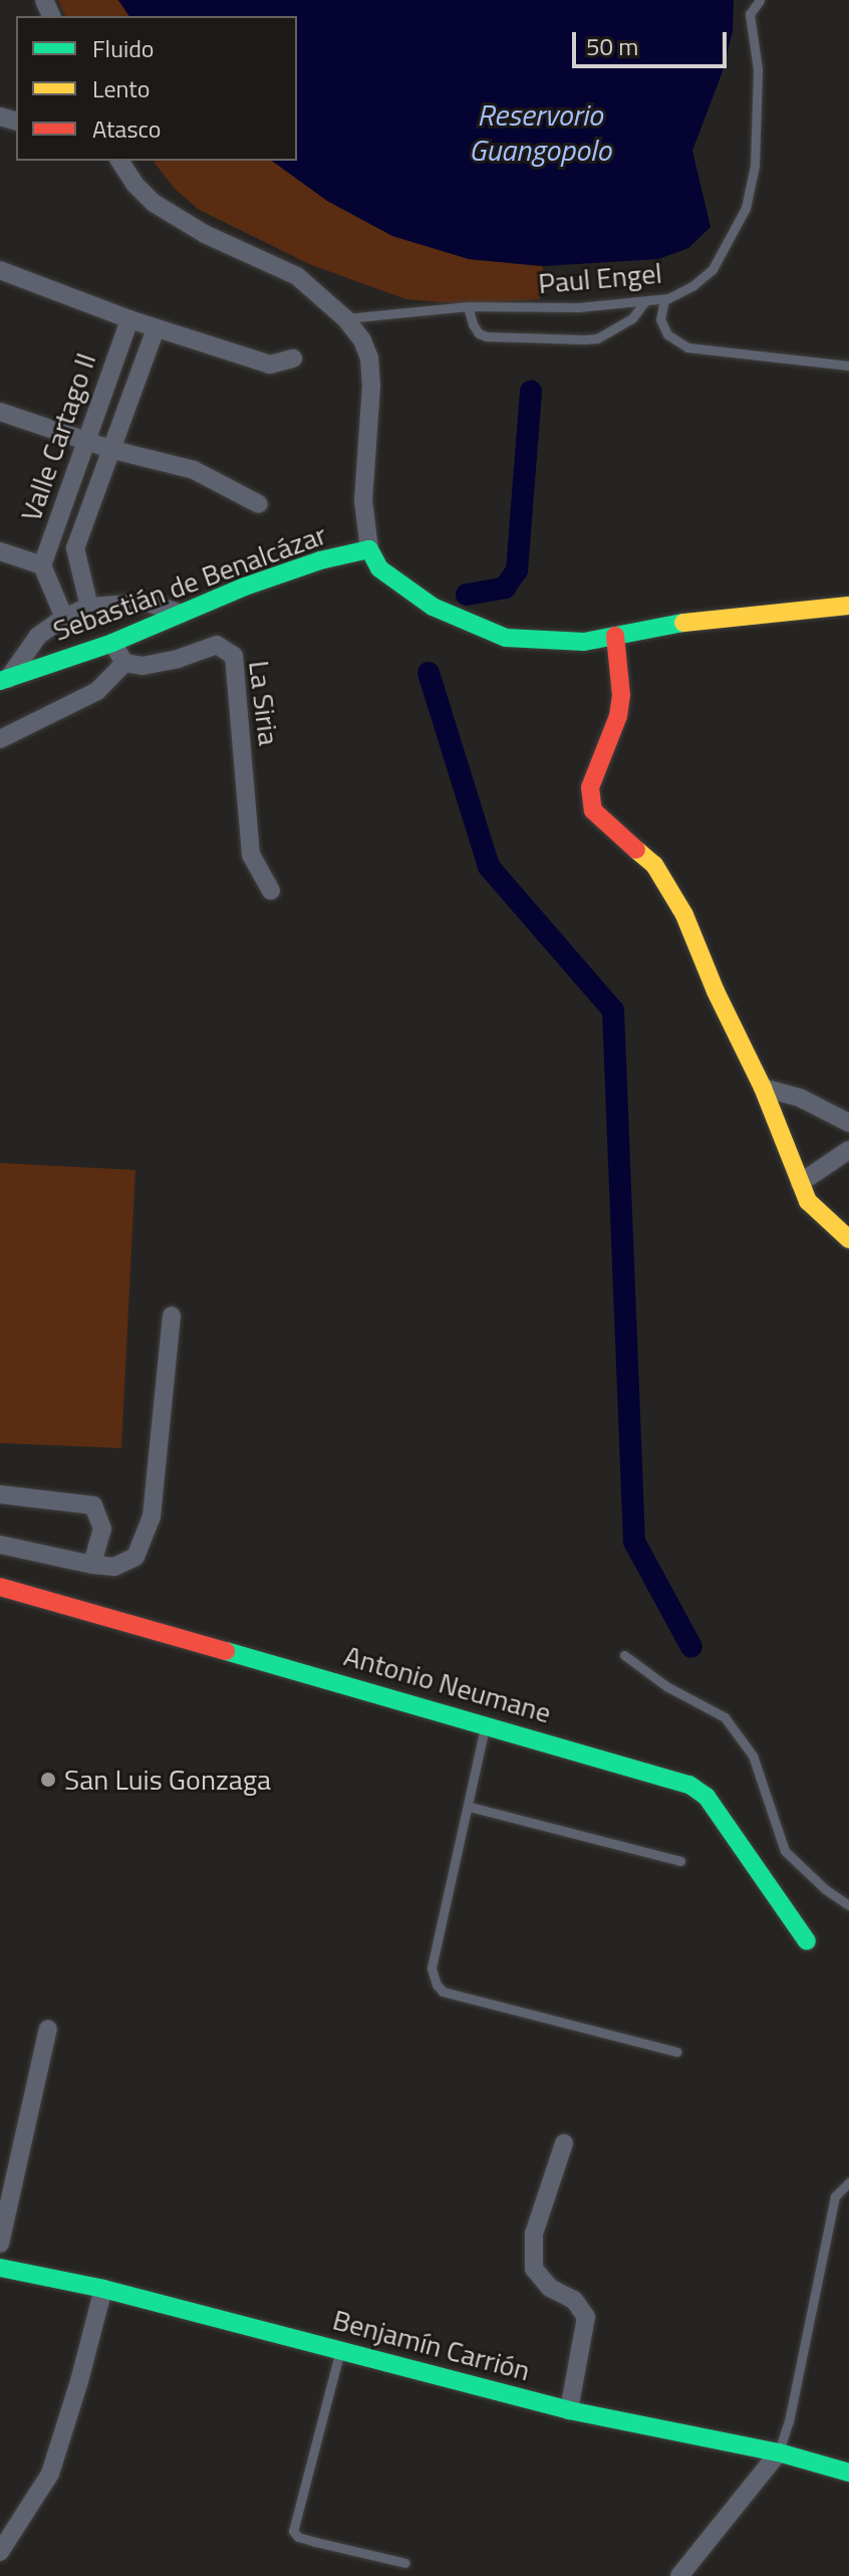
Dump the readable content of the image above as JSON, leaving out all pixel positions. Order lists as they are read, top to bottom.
{
  "streets": {
    "street": [
      "Valle Cartago II",
      "Sebastián de Benalcázar",
      "La Siria",
      "Antonio Neumane",
      "Benjamín Carrión"
    ],
    "lane": ["Paul Engel"]
  },
  "water": ["Reservorio Guangopolo"],
  "places": ["San Luis Gonzaga"],
  "legend": ["Fluido", "Lento", "Atasco"],
  "scale_bar": "50 m"
}
